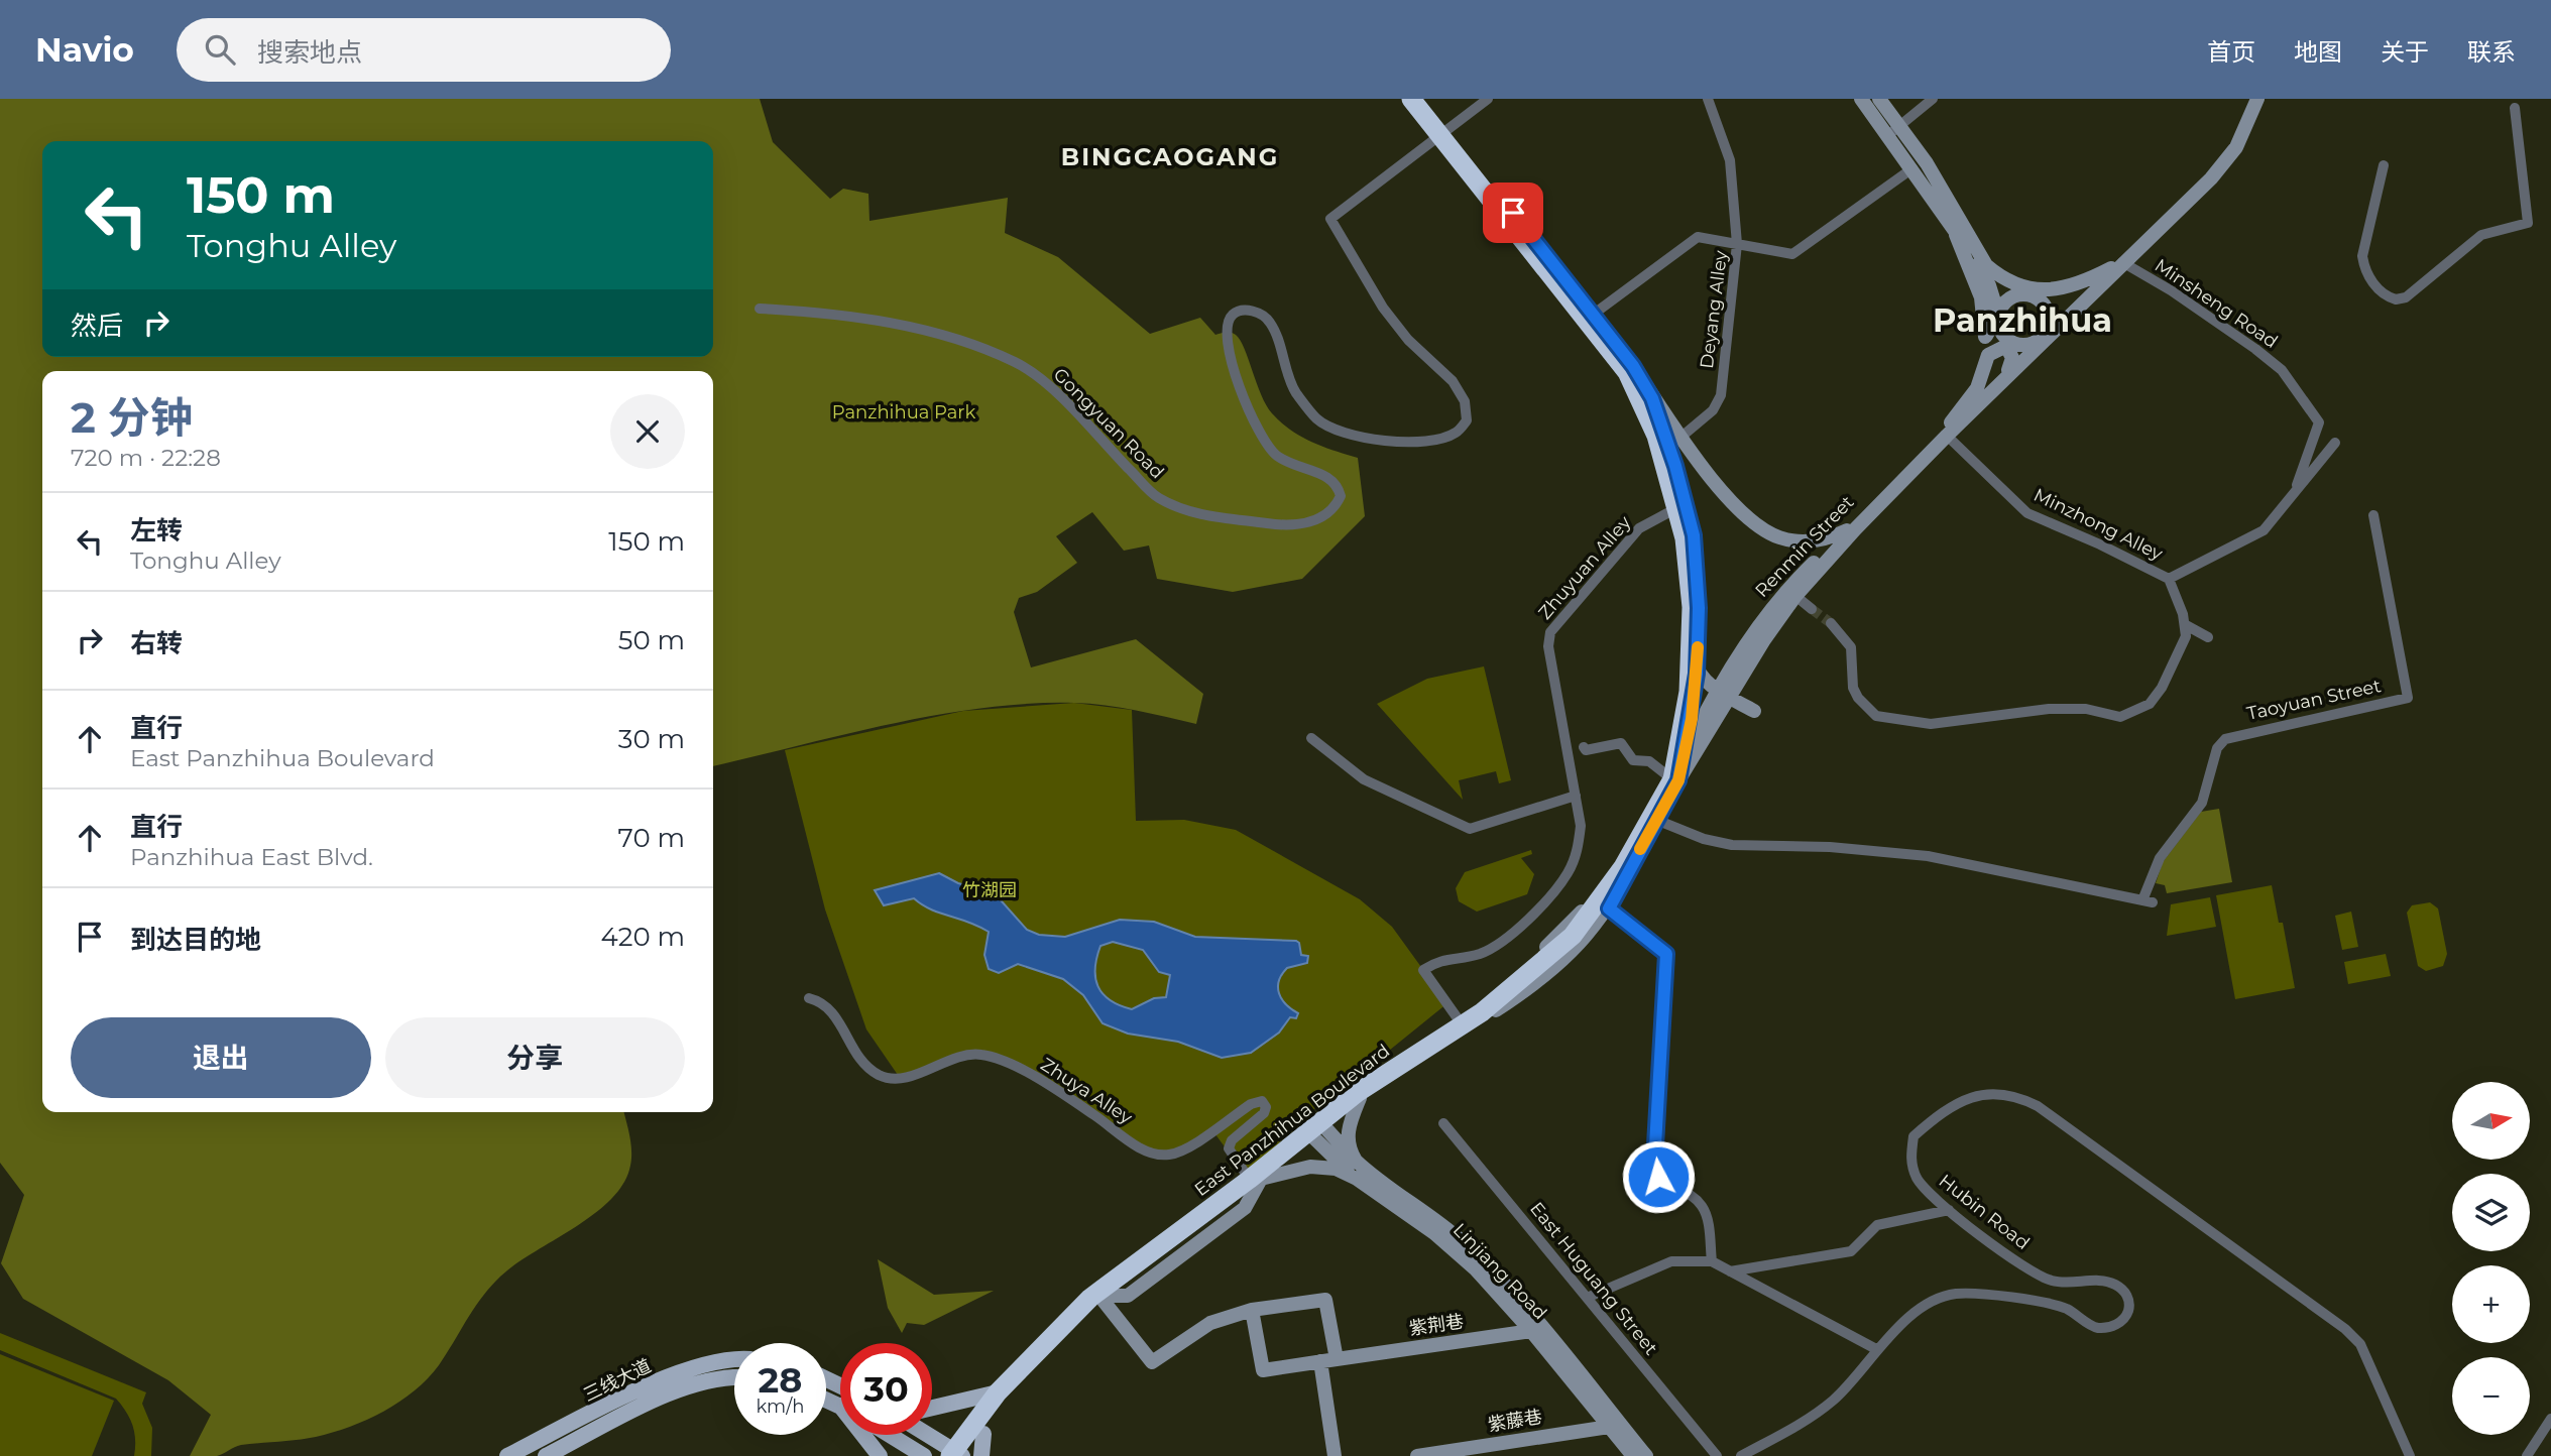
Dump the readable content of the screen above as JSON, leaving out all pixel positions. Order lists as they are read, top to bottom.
{
  "streets": {
    "highway": ["East Panzhihua Boulevard"],
    "main road": ["三线大道"],
    "street": [
      "Minsheng Road",
      "Deyang Alley",
      "Gongyuan Road",
      "Minzhong Alley",
      "Renmin Street",
      "Zhuyuan Alley",
      "Taoyuan Street",
      "Zhuya Alley",
      "Hubin Road",
      "Linjiang Road",
      "East Huguang Street",
      "紫荆巷",
      "紫藤巷"
    ]
  },
  "crossings": [
    ["Minsheng Road", "Minzhong Alley"],
    ["Minzhong Alley", "Renmin Street"],
    ["Renmin Street", "East Panzhihua Boulevard"],
    ["Zhuyuan Alley", "East Panzhihua Boulevard"],
    ["Taoyuan Street", "East Panzhihua Boulevard"],
    ["Zhuya Alley", "East Panzhihua Boulevard"],
    ["Zhuya Alley", "Linjiang Road"],
    ["East Panzhihua Boulevard", "Linjiang Road"],
    ["Linjiang Road", "紫荆巷"],
    ["Linjiang Road", "紫藤巷"]
  ],
  "districts": ["BINGCAOGANG", "Panzhihua"],
  "parks": ["Panzhihua Park", "竹湖园"],
  "north": "right",
  "page": {
    "header": "Navio",
    "search": "搜索地点",
    "nav": [
      "首页",
      "地图",
      "关于",
      "联系"
    ],
    "turn": ["150 m", "Tonghu Alley"],
    "then": "然后",
    "heading": ["2 分钟", "720 m · 22:28"],
    "list": [
      {
        "name": "左转",
        "note": "Tonghu Alley",
        "value": "150 m"
      },
      {
        "name": "右转",
        "value": "50 m"
      },
      {
        "name": "直行",
        "note": "East Panzhihua Boulevard",
        "value": "30 m"
      },
      {
        "name": "直行",
        "note": "Panzhihua East Blvd.",
        "value": "70 m"
      },
      {
        "name": "到达目的地",
        "value": "420 m"
      }
    ],
    "buttons": ["退出", "分享"],
    "map_buttons": ["+", "−"],
    "speed": "28 km/h",
    "limit": "30"
  }
}
